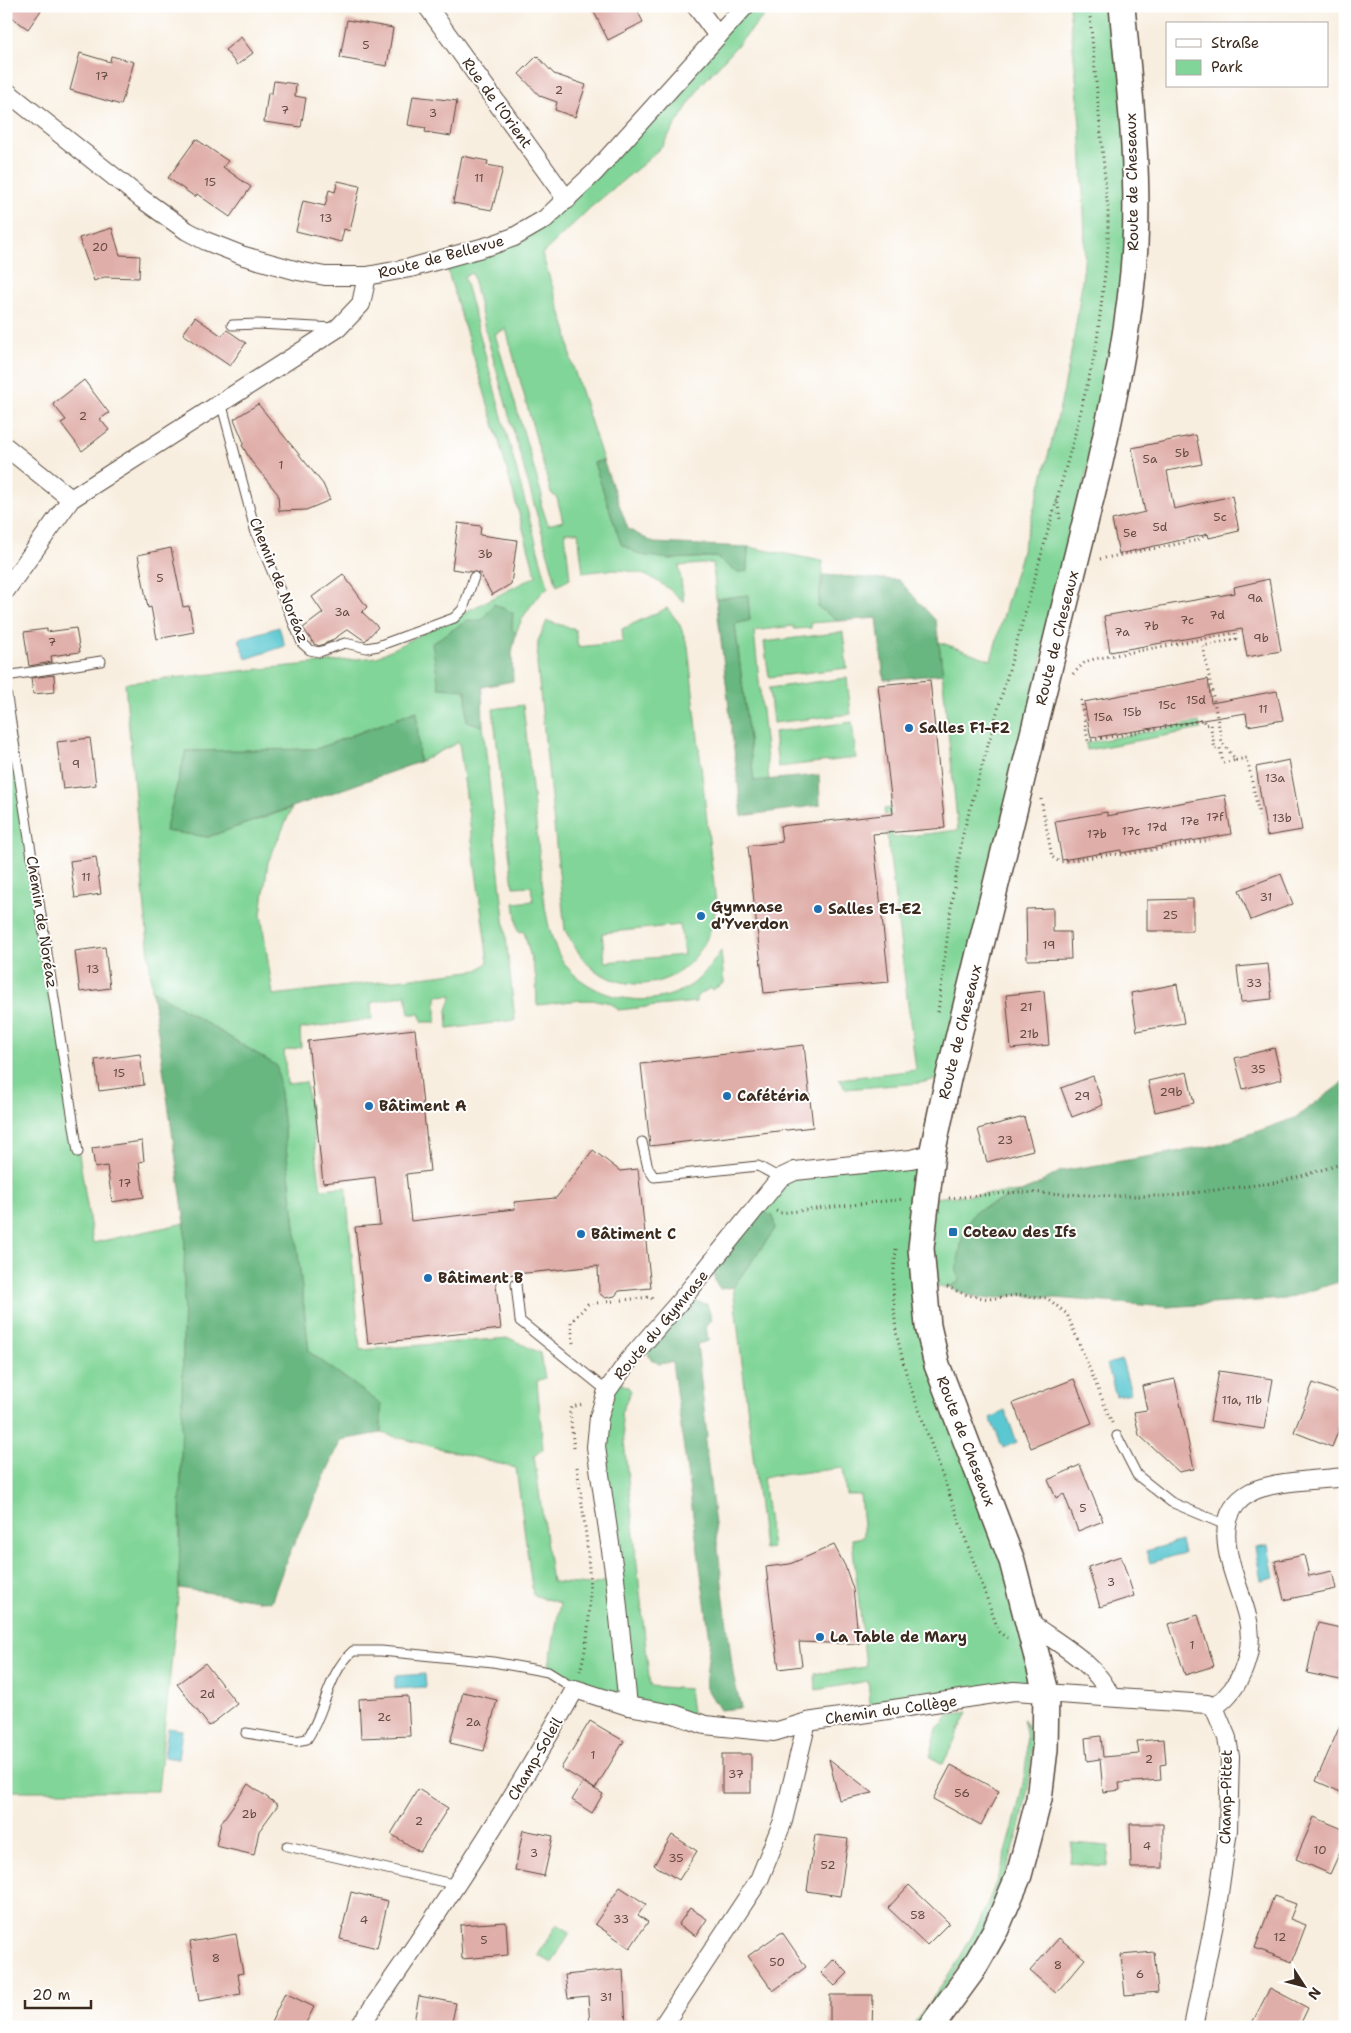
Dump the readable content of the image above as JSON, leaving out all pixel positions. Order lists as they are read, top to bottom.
{
  "streets": {
    "street": [
      "Rue de l'Orient",
      "Route de Cheseaux",
      "Route de Bellevue",
      "Route du Gymnase",
      "Chemin du Collège",
      "Champ-Soleil",
      "Champ-Pittet"
    ],
    "lane": ["Chemin de Noréaz"]
  },
  "crossings": [
    ["Rue de l'Orient", "Route de Bellevue"],
    ["Route de Cheseaux", "Chemin du Collège"]
  ],
  "places": {
    "other": [
      "Salles F1-F2",
      "Salles E1-E2",
      "Gymnase d'Yverdon",
      "Cafétéria",
      "Bâtiment A",
      "Bâtiment C",
      "Bâtiment B",
      "La Table de Mary"
    ],
    "transit": ["Coteau des Ifs"]
  },
  "house_numbers": [
    "5",
    "17",
    "2",
    "7",
    "3",
    "11",
    "15",
    "13",
    "20",
    "2",
    "5b",
    "5a",
    "1",
    "5c",
    "5d",
    "5e",
    "3b",
    "5",
    "9a",
    "3a",
    "7d",
    "7c",
    "7b",
    "7a",
    "9b",
    "7",
    "15d",
    "15c",
    "11",
    "15b",
    "15a",
    "9",
    "13a",
    "17f",
    "13b",
    "17e",
    "17d",
    "17c",
    "17b",
    "11",
    "31",
    "25",
    "19",
    "13",
    "33",
    "21",
    "21b",
    "35",
    "15",
    "29b",
    "29",
    "23",
    "17",
    "11a, 11b",
    "5",
    "3",
    "1",
    "2d",
    "2c",
    "2a",
    "1",
    "2",
    "37",
    "56",
    "2b",
    "2",
    "4",
    "10",
    "3",
    "35",
    "52",
    "58",
    "33",
    "4",
    "12",
    "5",
    "8",
    "50",
    "8",
    "6",
    "31"
  ],
  "legend": ["Straße", "Park"],
  "scale_bar": "20 m",
  "north": "bottom right"
}
